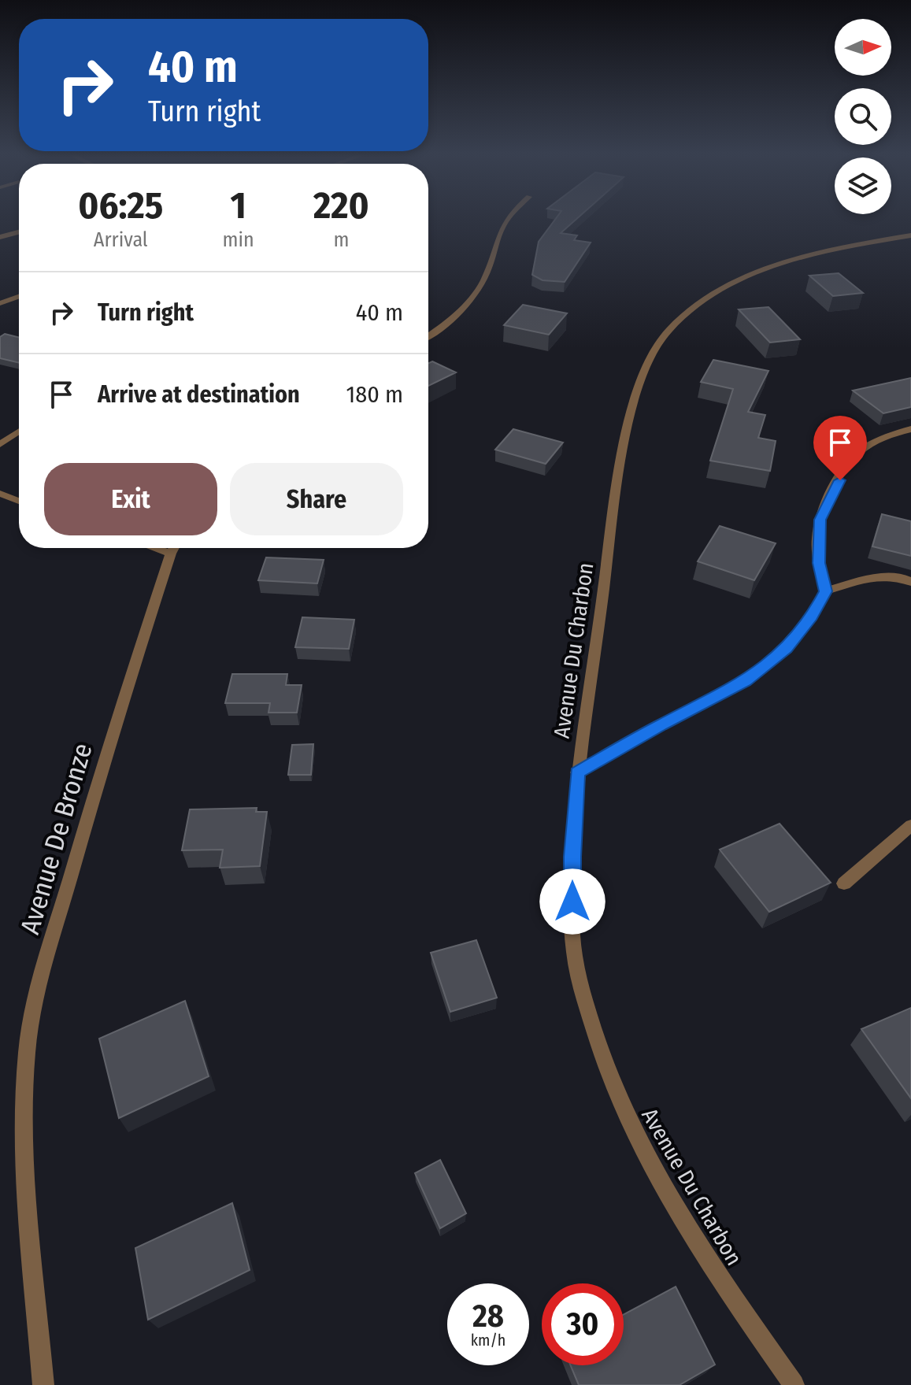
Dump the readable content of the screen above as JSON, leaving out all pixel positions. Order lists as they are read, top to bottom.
{
  "streets": {
    "street": ["Avenue Du Charbon", "Avenue De Bronze"]
  },
  "north": "right",
  "page": {
    "turn": ["40 m", "Turn right"],
    "eta": [
      "06:25",
      "Arrival",
      "1",
      "min",
      "220",
      "m"
    ],
    "list": [
      {
        "name": "Turn right",
        "value": "40 m"
      },
      {
        "name": "Arrive at destination",
        "value": "180 m"
      }
    ],
    "buttons": ["Exit", "Share"],
    "speed": "28 km/h",
    "limit": "30"
  }
}
